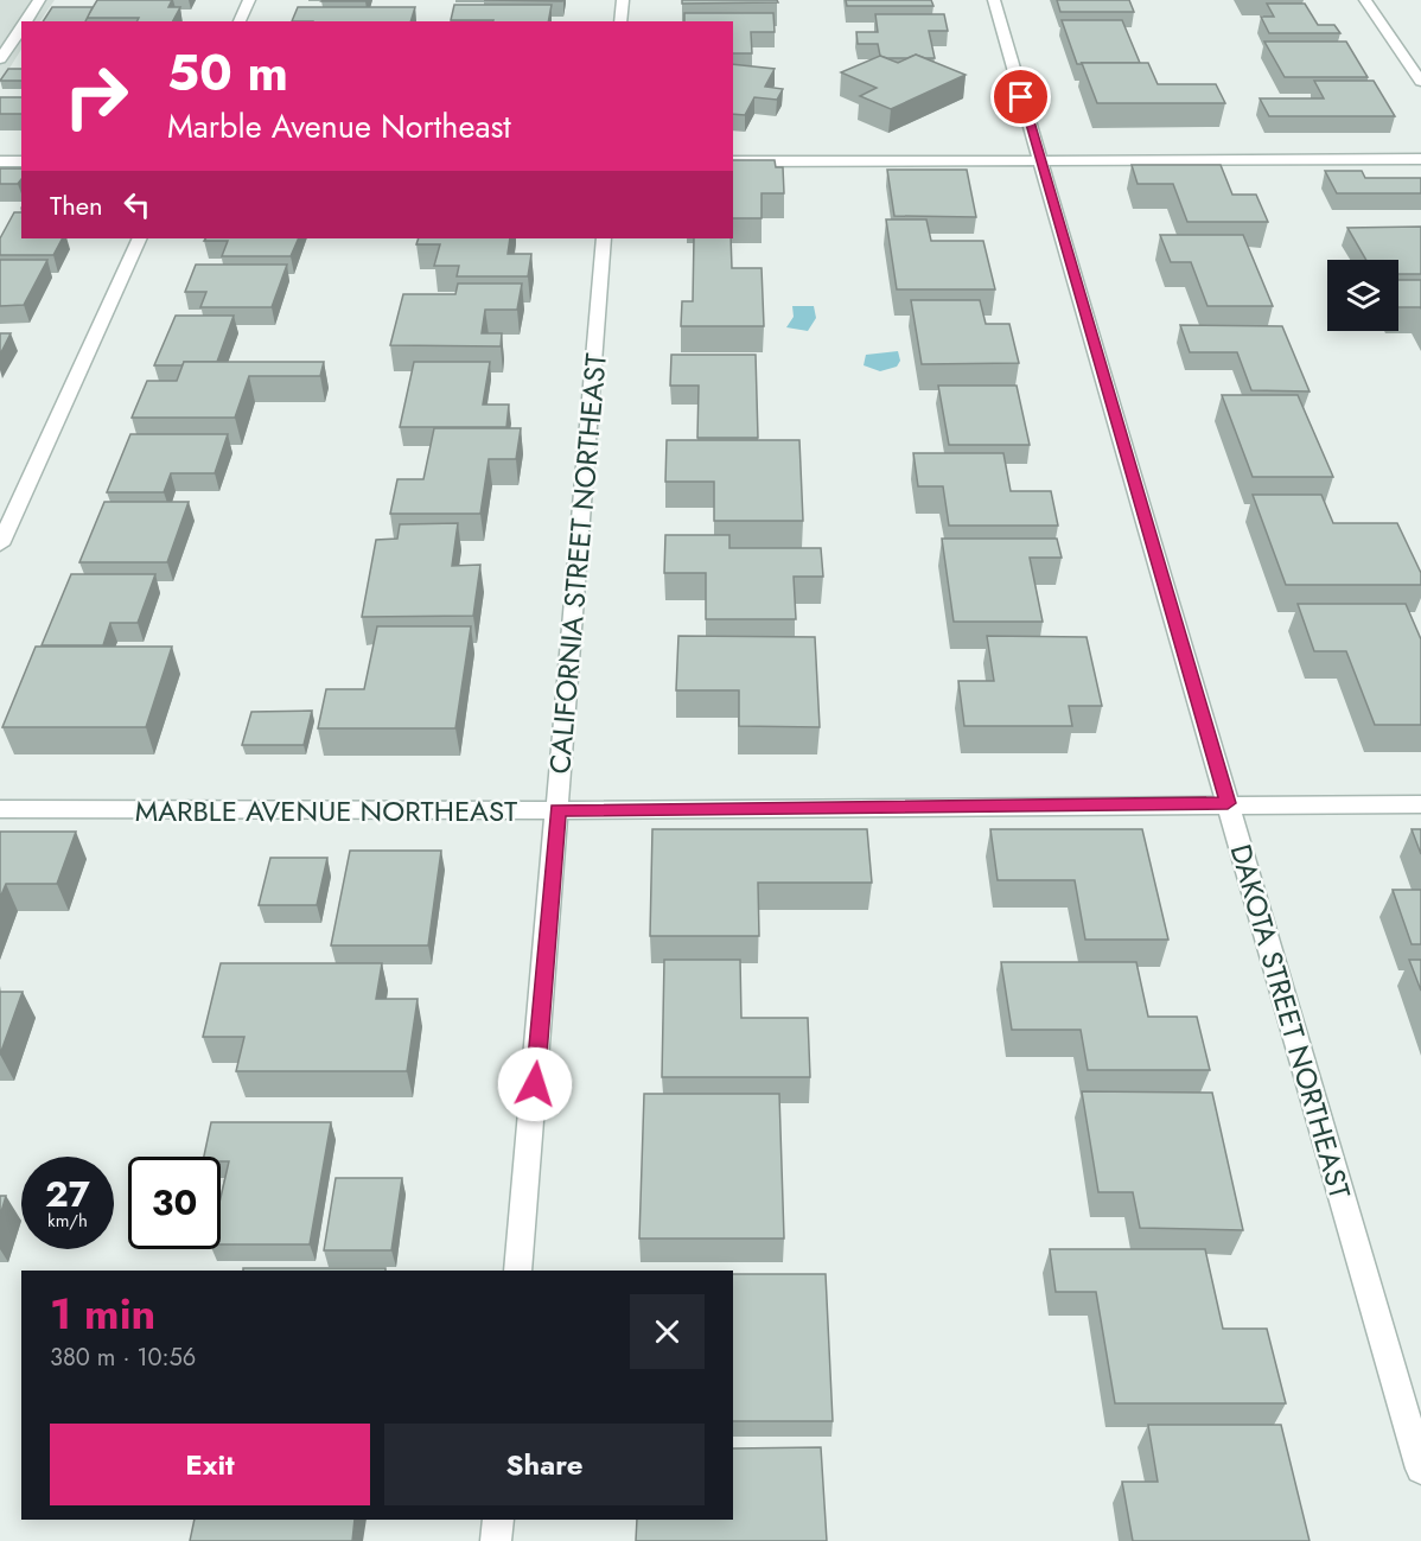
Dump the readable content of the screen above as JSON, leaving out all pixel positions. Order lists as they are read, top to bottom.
{
  "streets": {
    "street": ["CALIFORNIA STREET NORTHEAST", "MARBLE AVENUE NORTHEAST", "DAKOTA STREET NORTHEAST"]
  },
  "crossings": [
    ["CALIFORNIA STREET NORTHEAST", "MARBLE AVENUE NORTHEAST"],
    ["MARBLE AVENUE NORTHEAST", "DAKOTA STREET NORTHEAST"]
  ],
  "page": {
    "turn": ["50 m", "Marble Avenue Northeast"],
    "then": "Then",
    "speed": "27 km/h",
    "limit": "30",
    "heading": ["1 min", "380 m · 10:56"],
    "buttons": ["Exit", "Share"]
  }
}
